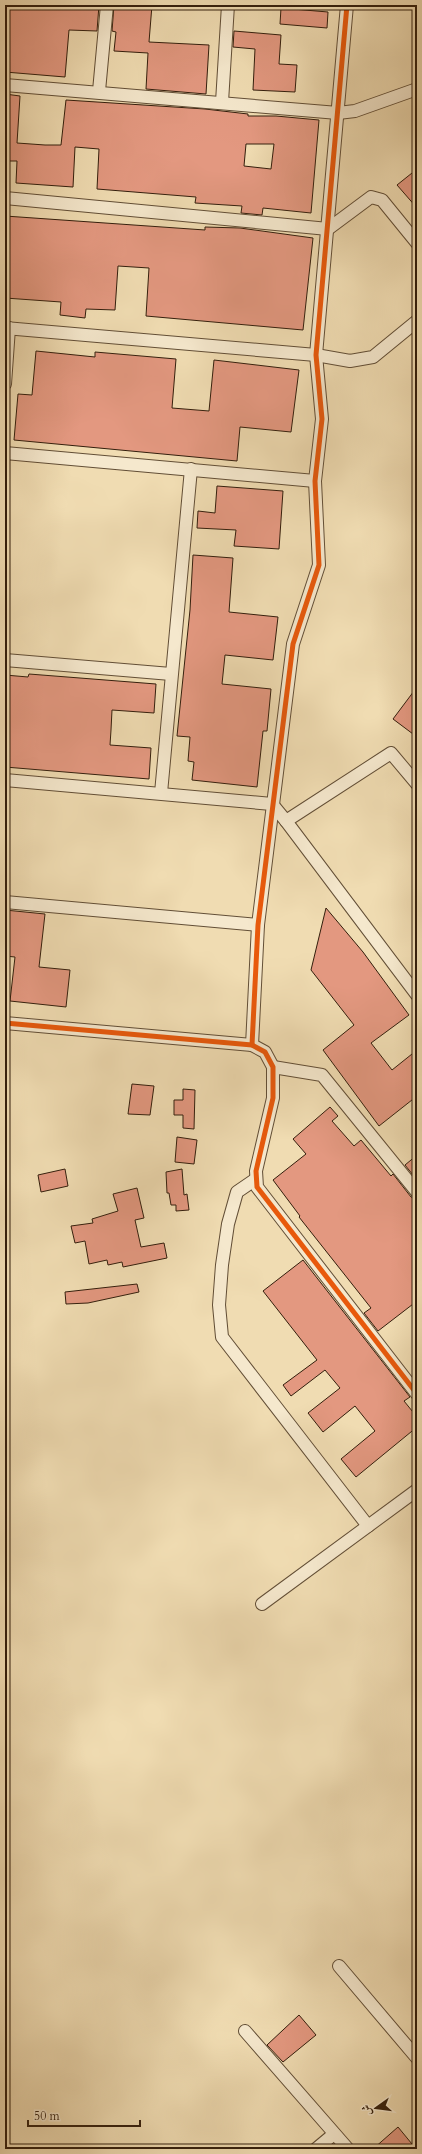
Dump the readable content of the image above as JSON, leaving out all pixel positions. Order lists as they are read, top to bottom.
{
  "scale_bar": "50 m",
  "north": "left"
}
